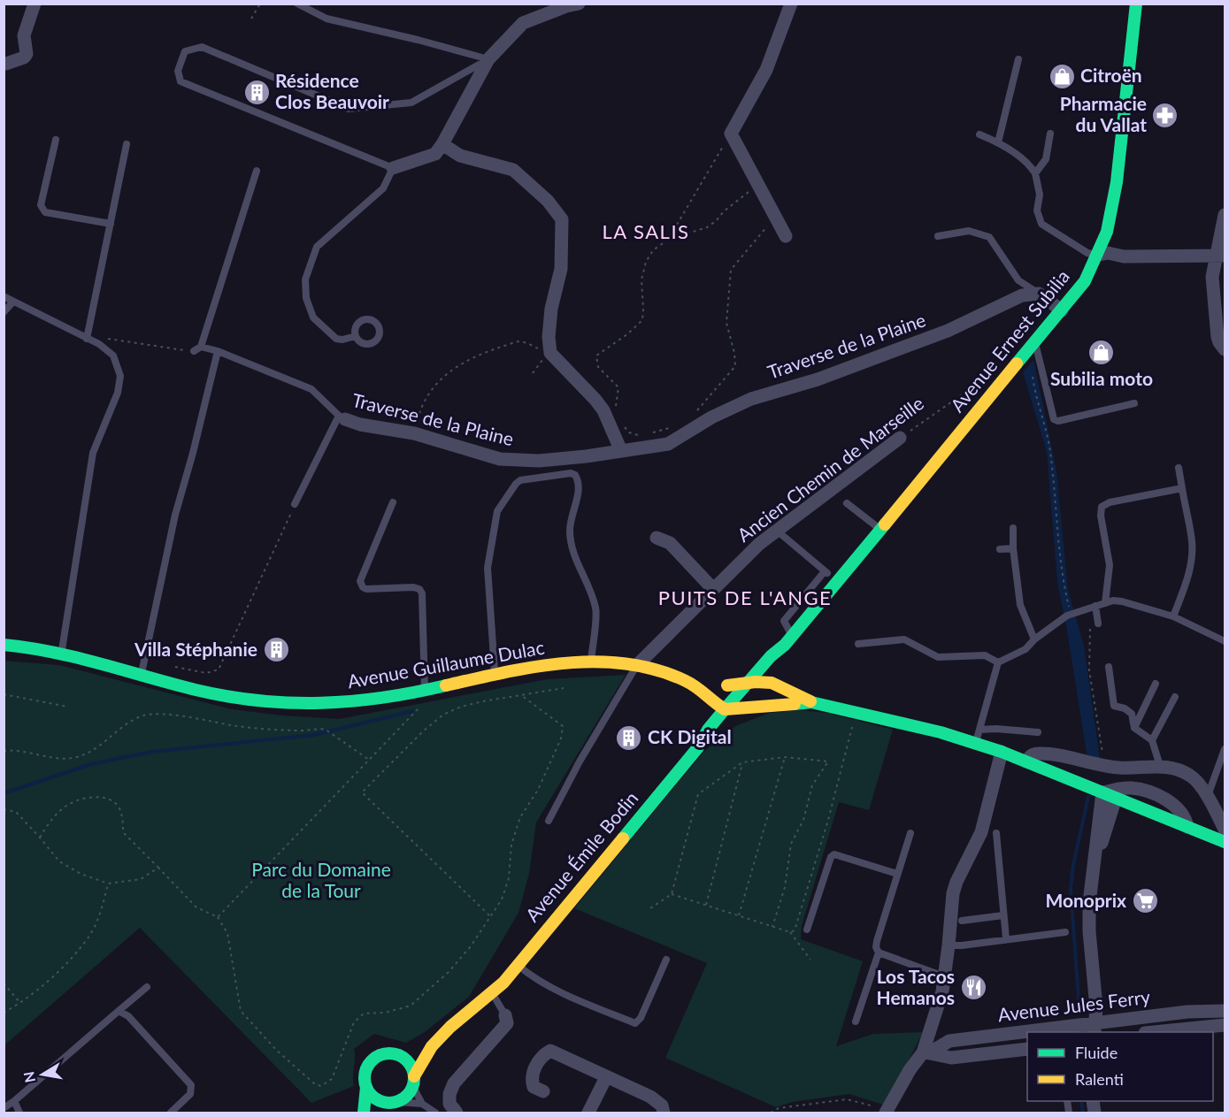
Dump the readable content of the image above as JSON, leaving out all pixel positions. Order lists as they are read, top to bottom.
{
  "streets": {
    "main road": ["Avenue Ernest Subilia", "Avenue Guillaume Dulac", "Avenue Émile Bodin"],
    "street": ["Traverse de la Plaine", "Ancien Chemin de Marseille", "Avenue Jules Ferry"]
  },
  "crossings": [
    ["Avenue Ernest Subilia", "Avenue Guillaume Dulac"],
    ["Avenue Ernest Subilia", "Avenue Émile Bodin"],
    ["Ancien Chemin de Marseille", "Avenue Guillaume Dulac"],
    ["Avenue Guillaume Dulac", "Avenue Émile Bodin"]
  ],
  "districts": ["LA SALIS", "PUITS DE L'ANGE"],
  "parks": ["Parc du Domaine de la Tour"],
  "places": {
    "shop": ["Citroën", "Subilia moto"],
    "building": ["Résidence Clos Beauvoir", "Villa Stéphanie", "CK Digital"],
    "pharmacy": ["Pharmacie du Vallat"],
    "supermarket": ["Monoprix"],
    "restaurant": ["Los Tacos Hemanos"]
  },
  "legend": ["Fluide", "Ralenti"],
  "north": "left"
}
